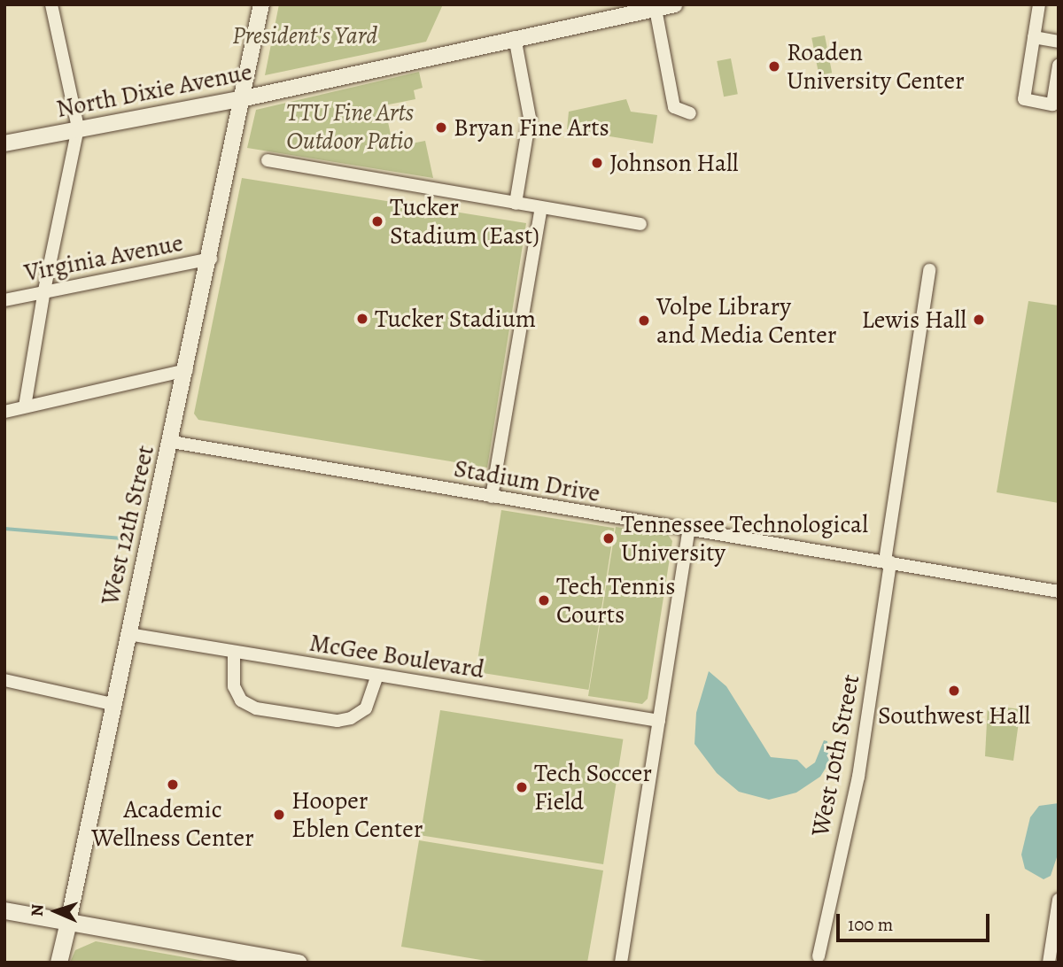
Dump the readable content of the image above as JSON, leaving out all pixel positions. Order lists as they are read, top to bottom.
{
  "streets": {
    "main road": ["West 12th Street"],
    "street": [
      "North Dixie Avenue",
      "Virginia Avenue",
      "Stadium Drive",
      "McGee Boulevard",
      "West 10th Street"
    ]
  },
  "crossings": [
    ["North Dixie Avenue", "West 12th Street"],
    ["Virginia Avenue", "West 12th Street"],
    ["Stadium Drive", "West 12th Street"],
    ["Stadium Drive", "West 10th Street"],
    ["West 12th Street", "McGee Boulevard"]
  ],
  "parks": ["President's Yard", "TTU Fine Arts Outdoor Patio"],
  "places": [
    "Roaden University Center",
    "Bryan Fine Arts",
    "Johnson Hall",
    "Tucker Stadium (East)",
    "Tucker Stadium",
    "Lewis Hall",
    "Volpe Library and Media Center",
    "Tennessee Technological University",
    "Tech Tennis Courts",
    "Southwest Hall",
    "Academic Wellness Center",
    "Tech Soccer Field",
    "Hooper Eblen Center"
  ],
  "scale_bar": "100 m",
  "north": "left"
}
